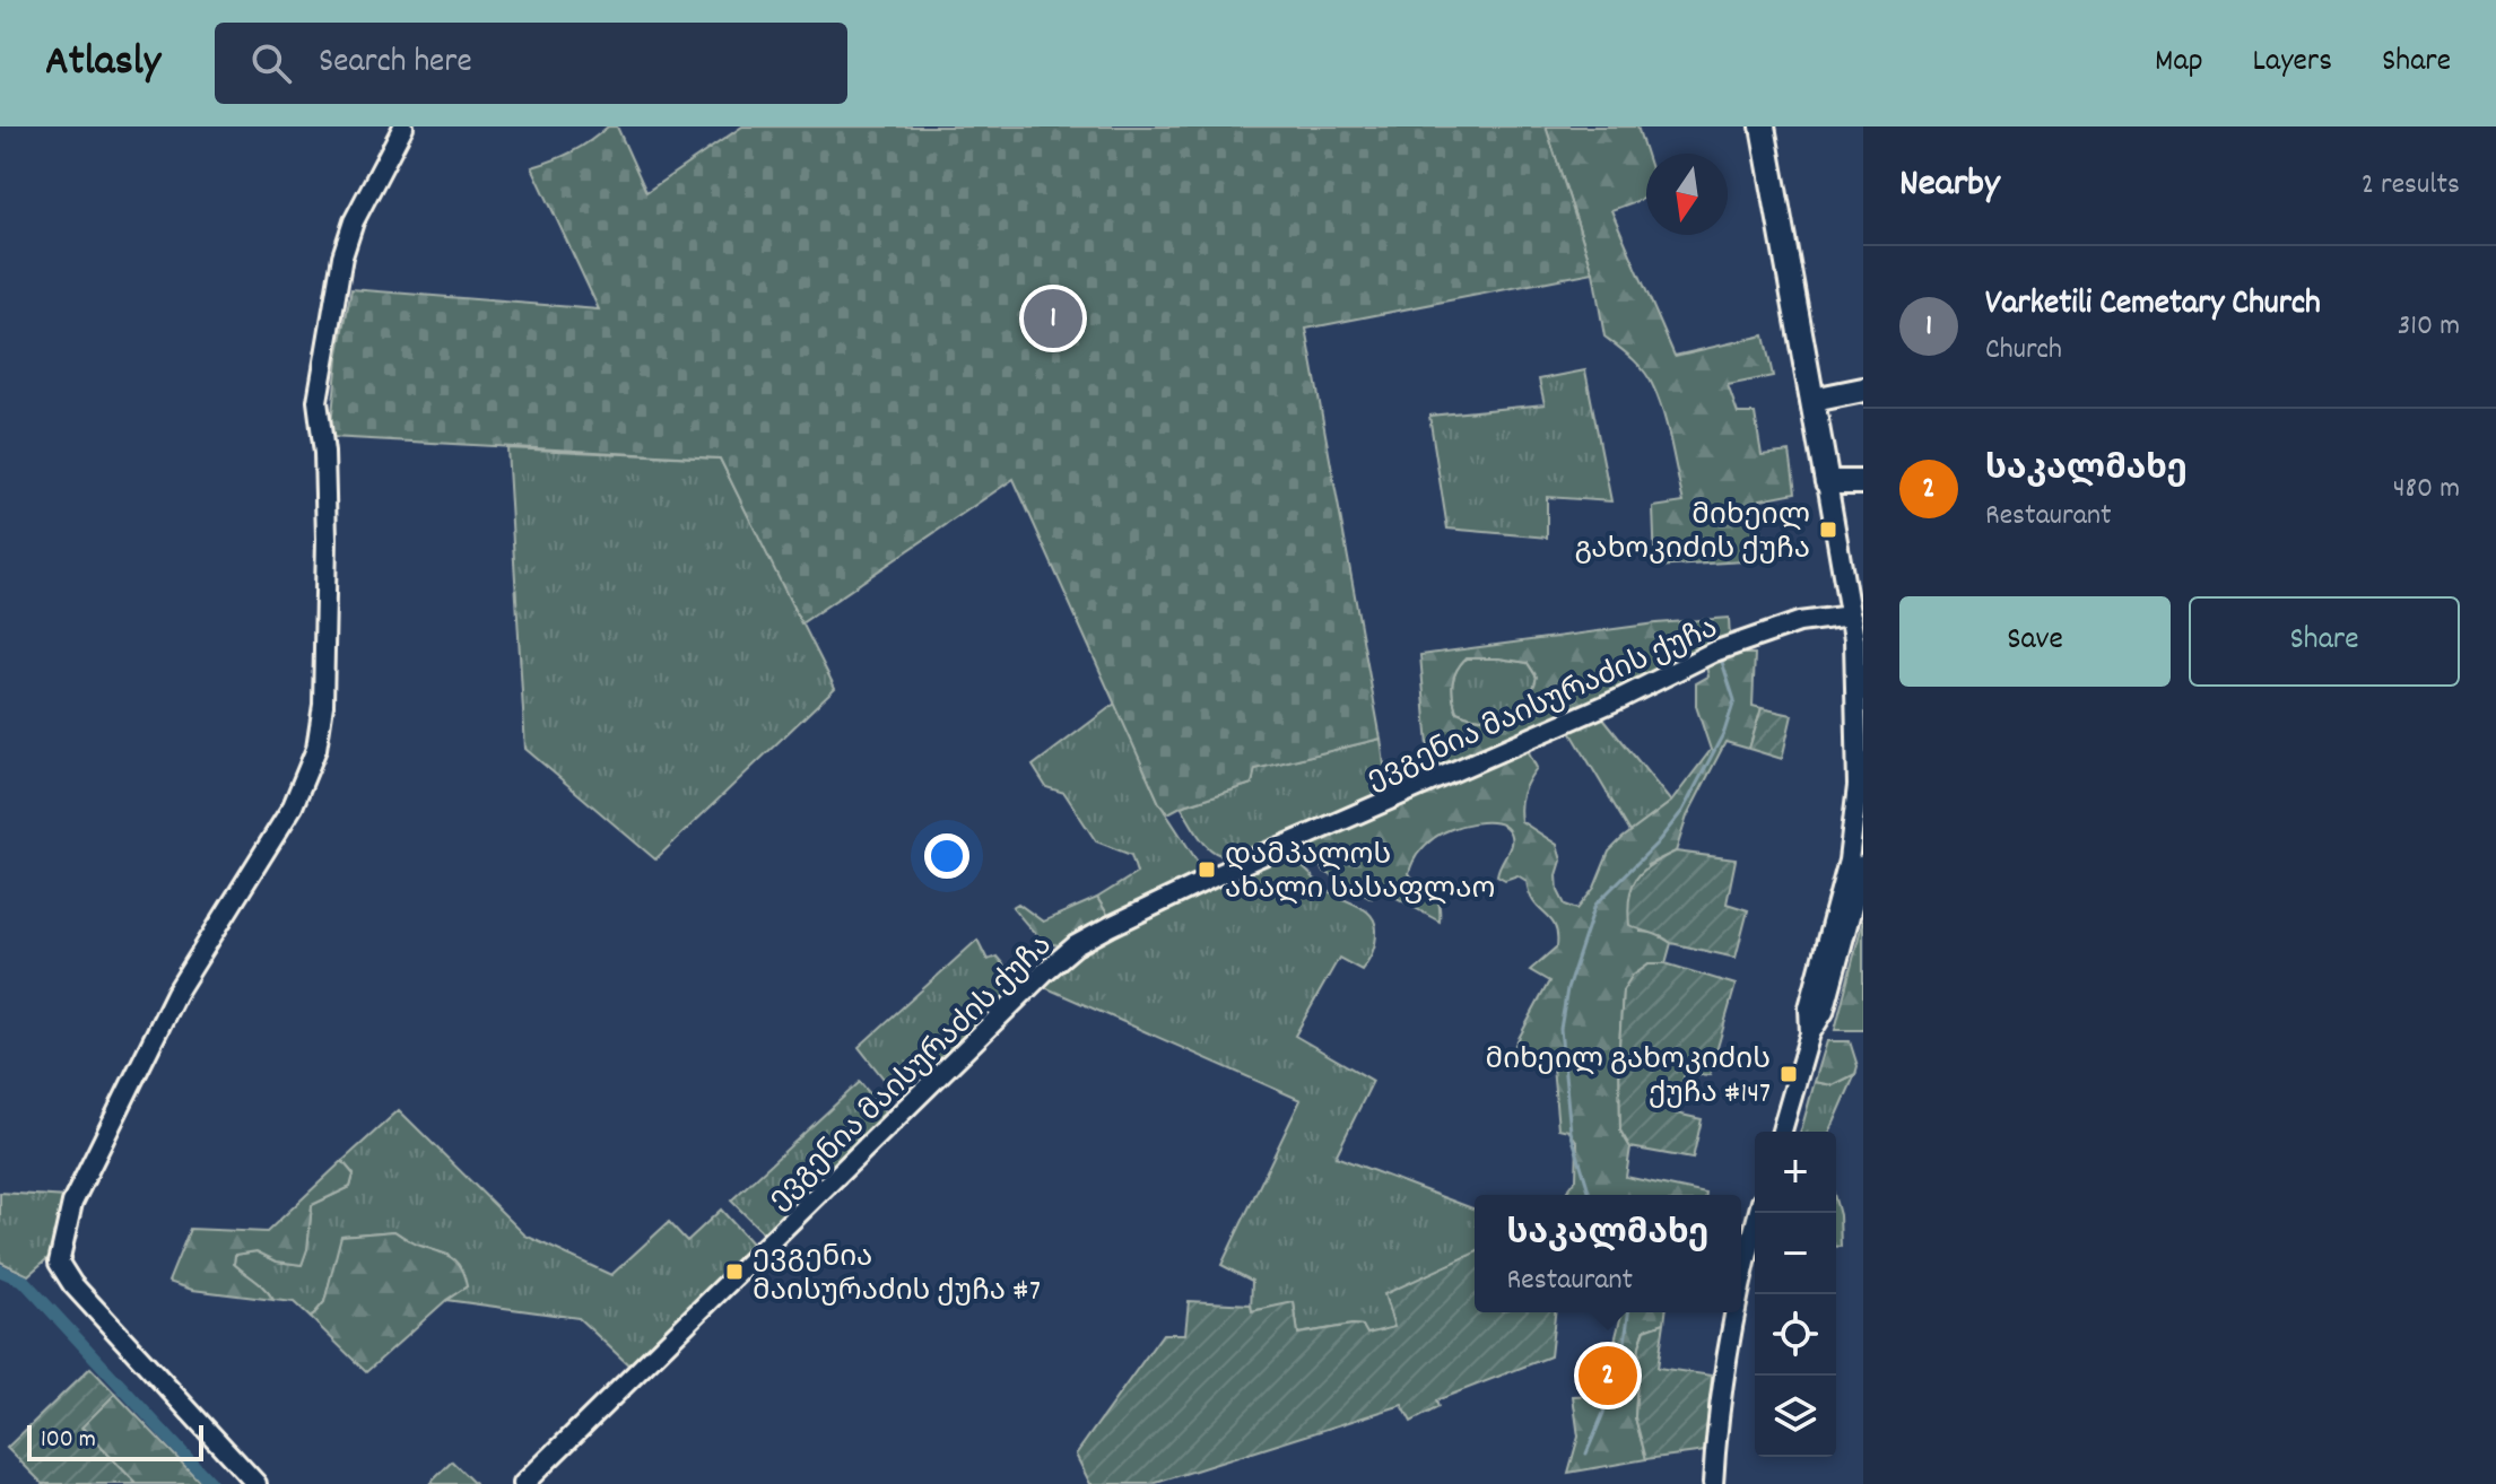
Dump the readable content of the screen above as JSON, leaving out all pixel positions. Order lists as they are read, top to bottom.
{
  "streets": {
    "street": ["ევგენია მაისურაძის ქუჩა"]
  },
  "places": {
    "transit": [
      "მიხეილ გახოკიძის ქუჩა",
      "დამპალოს ახალი სასაფლაო",
      "მიხეილ გახოკიძის ქუჩა #147",
      "ევგენია მაისურაძის ქუჩა #7"
    ]
  },
  "scale_bar": "100 m",
  "north": "bottom",
  "page": {
    "header": "Atlasly",
    "search": "Search here",
    "nav": ["Map", "Layers", "Share"],
    "heading": ["Nearby", "2 results"],
    "list": [
      {
        "mark": "1",
        "name": "Varketili Cemetary Church",
        "note": "Church",
        "value": "310 m"
      },
      {
        "mark": "2",
        "name": "საკალმახე",
        "note": "Restaurant",
        "value": "480 m"
      }
    ],
    "pins": ["1", "2"],
    "buttons": ["Save", "Share"],
    "map_buttons": ["+", "−"],
    "popup": ["საკალმახე", "Restaurant"],
    "scale": "100 m"
  }
}
